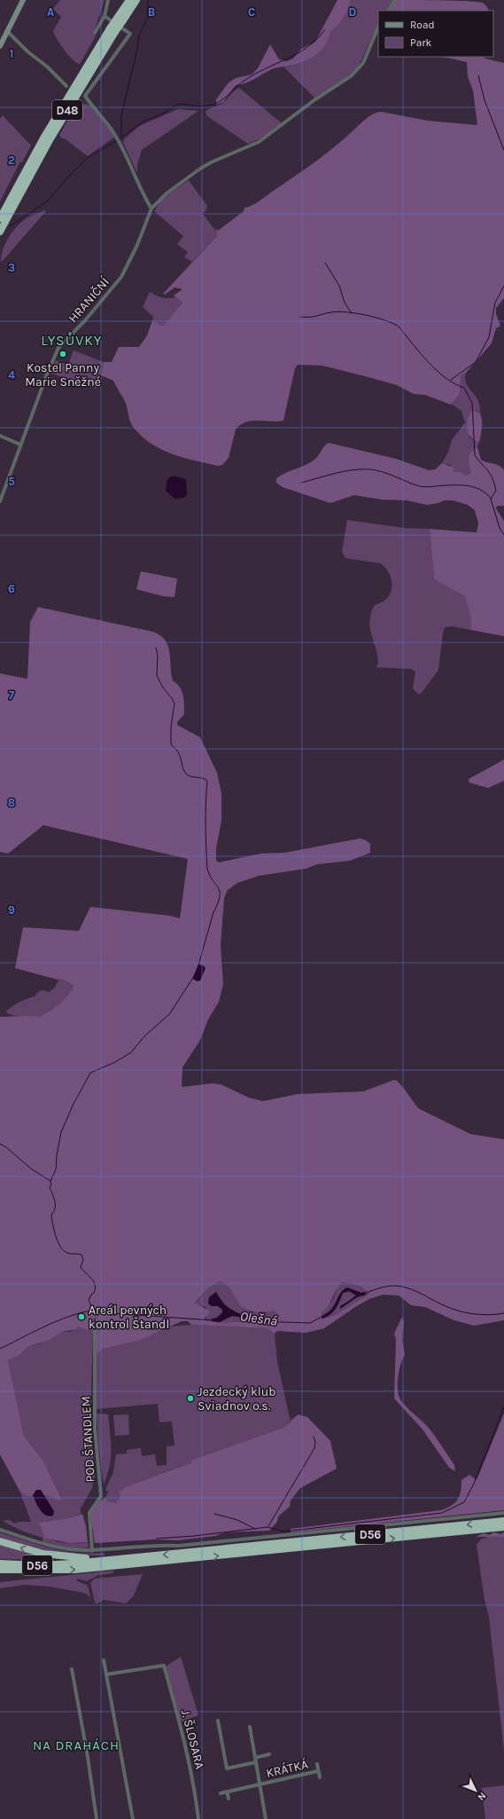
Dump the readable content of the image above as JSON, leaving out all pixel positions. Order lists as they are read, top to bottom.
{
  "streets": {
    "highway": ["D48", "D56"],
    "street": [
      "HRANIČNÍ",
      "POD ŠTANDLEM",
      "J. ŠLOSARA",
      "KRÁTKÁ"
    ]
  },
  "districts": ["LYSŮVKY", "NA DRAHÁCH"],
  "water": ["Olešná"],
  "places": ["Kostel Panny Marie Sněžné", "Areál pevných kontrol Štandl", "Jezdecký klub Sviadnov o.s."],
  "legend": ["Road", "Park"],
  "north": "bottom right",
  "grid": {
    "columns": [
      "A",
      "B",
      "C",
      "D"
    ],
    "rows": [
      "1",
      "2",
      "3",
      "4",
      "5",
      "6",
      "7",
      "8",
      "9"
    ]
  }
}
